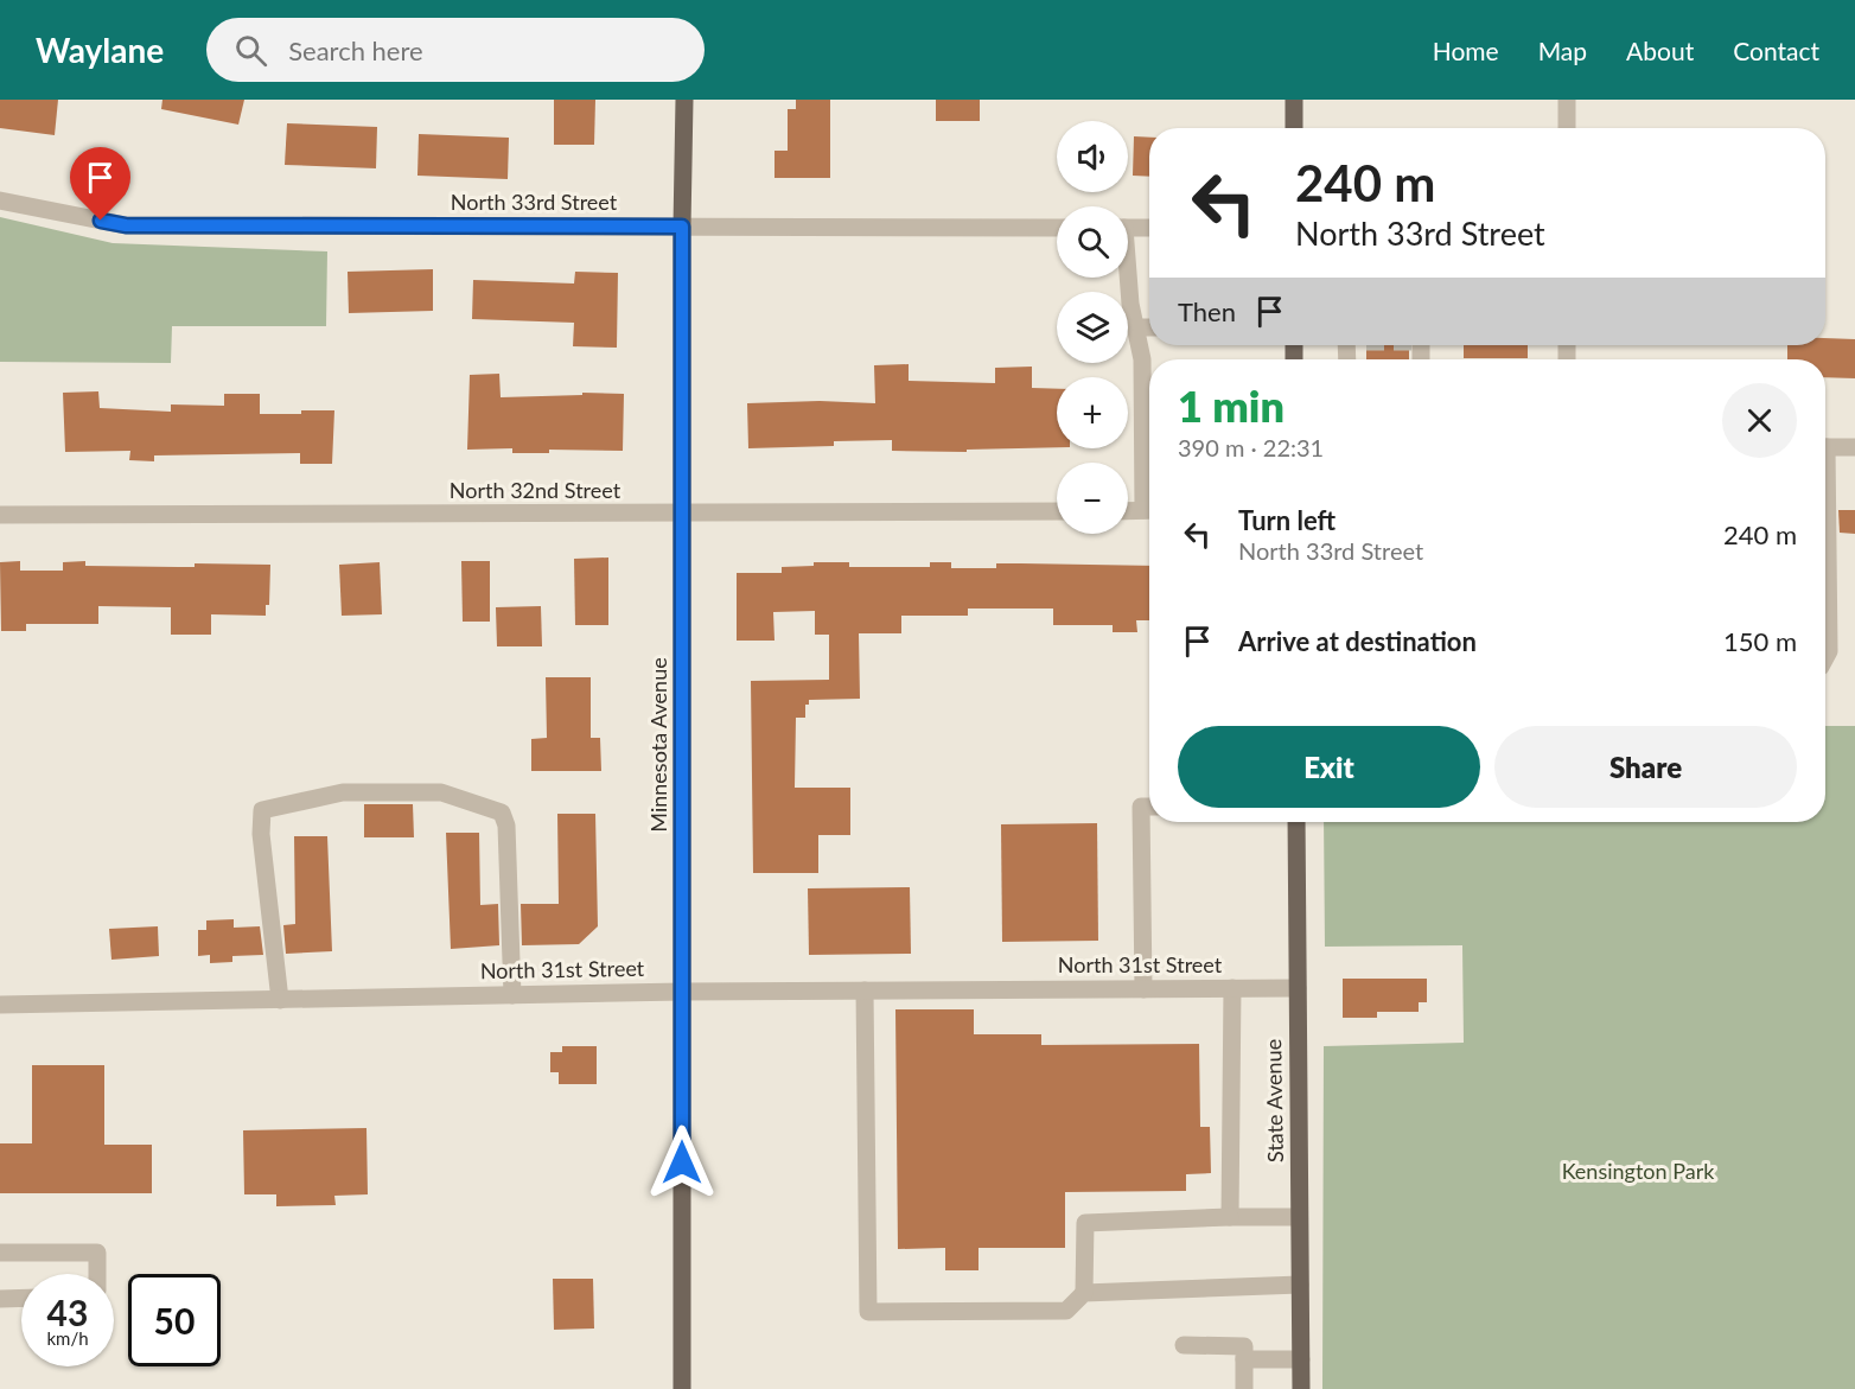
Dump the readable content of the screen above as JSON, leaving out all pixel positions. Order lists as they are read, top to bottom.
{
  "streets": {
    "main road": ["Minnesota Avenue", "State Avenue"],
    "street": ["North 33rd Street", "North 32nd Street", "North 31st Street"]
  },
  "crossings": [
    ["North 33rd Street", "Minnesota Avenue"],
    ["North 32nd Street", "Minnesota Avenue"],
    ["Minnesota Avenue", "North 31st Street"],
    ["North 31st Street", "State Avenue"]
  ],
  "parks": ["Kensington Park"],
  "page": {
    "header": "Waylane",
    "search": "Search here",
    "nav": [
      "Home",
      "Map",
      "About",
      "Contact"
    ],
    "map_buttons": ["+", "−"],
    "turn": ["240 m", "North 33rd Street"],
    "then": "Then",
    "heading": ["1 min", "390 m · 22:31"],
    "list": [
      {
        "name": "Turn left",
        "note": "North 33rd Street",
        "value": "240 m"
      },
      {
        "name": "Arrive at destination",
        "value": "150 m"
      }
    ],
    "buttons": ["Exit", "Share"],
    "speed": "43 km/h",
    "limit": "50"
  }
}
